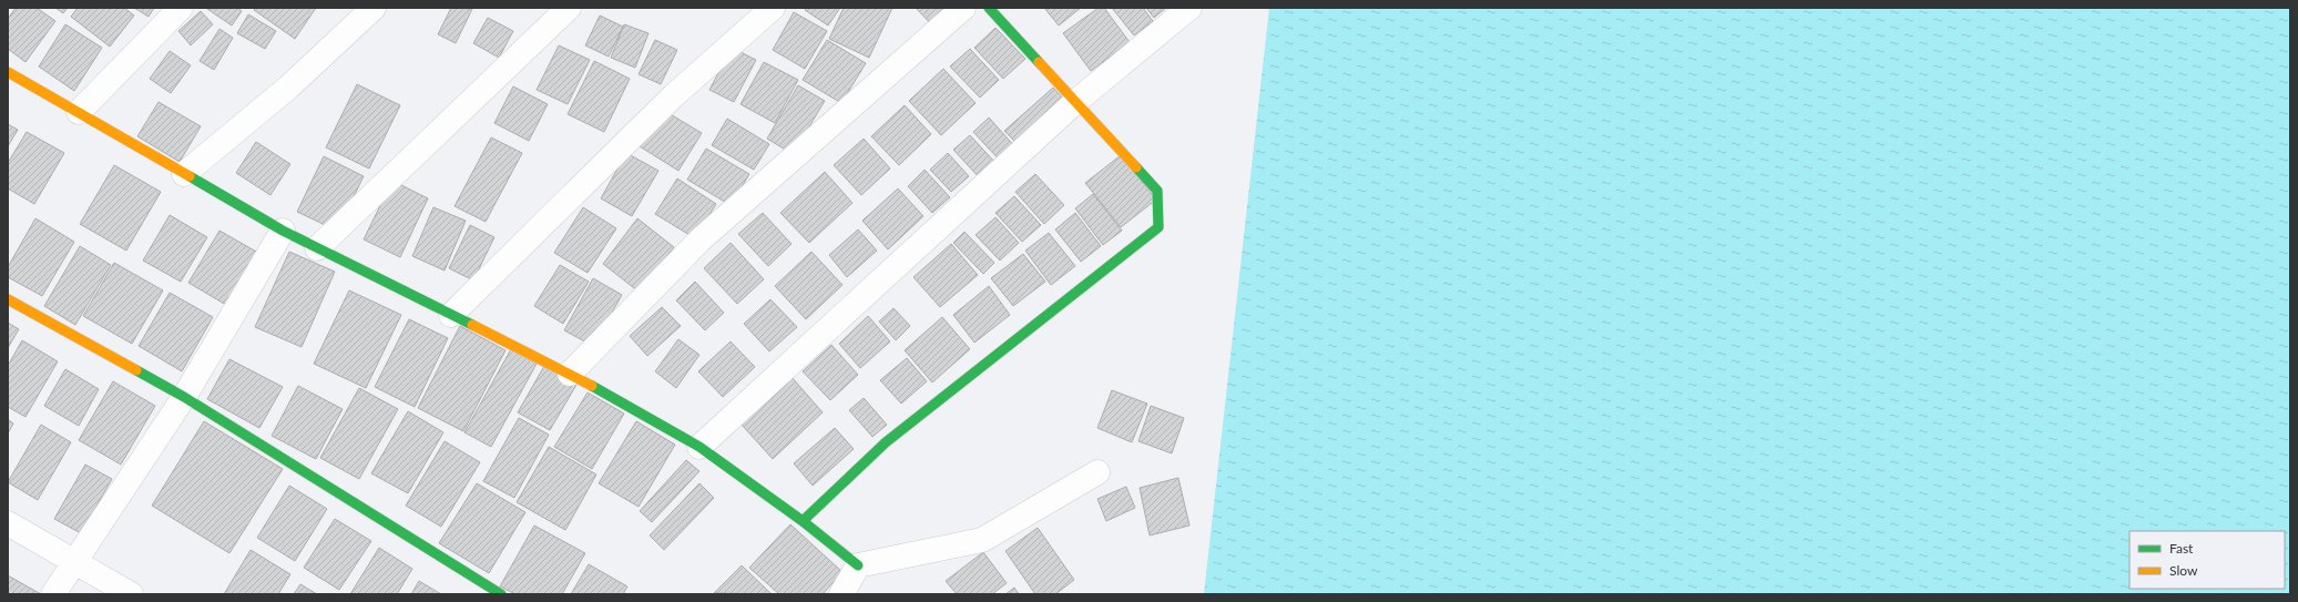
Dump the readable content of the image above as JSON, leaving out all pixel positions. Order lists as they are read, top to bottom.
{
  "legend": ["Fast", "Slow"]
}
